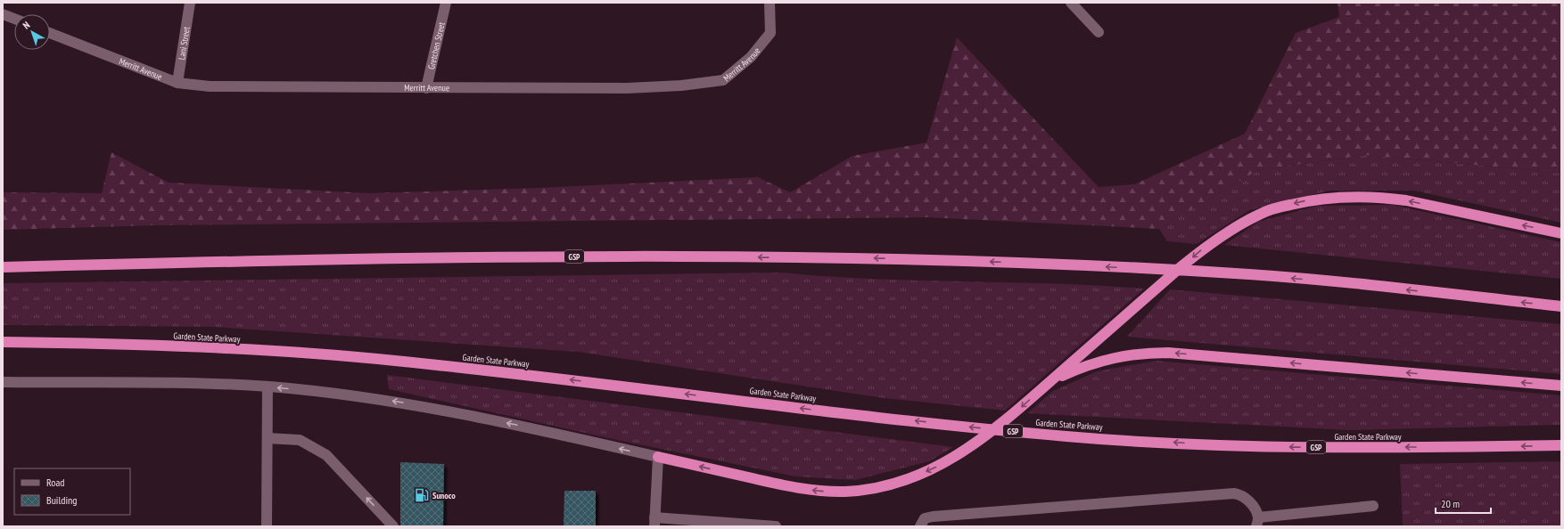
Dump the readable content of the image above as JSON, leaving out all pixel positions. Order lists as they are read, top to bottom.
{
  "streets": {
    "highway": ["GSP", "Garden State Parkway"],
    "street": ["Lani Street", "Gretchen Street", "Merritt Avenue"]
  },
  "crossings": [
    ["Lani Street", "Merritt Avenue"],
    ["Gretchen Street", "Merritt Avenue"]
  ],
  "places": {
    "fuel station": ["Sunoco"]
  },
  "legend": ["Road", "Building"],
  "scale_bar": "20 m",
  "north": "top left"
}
